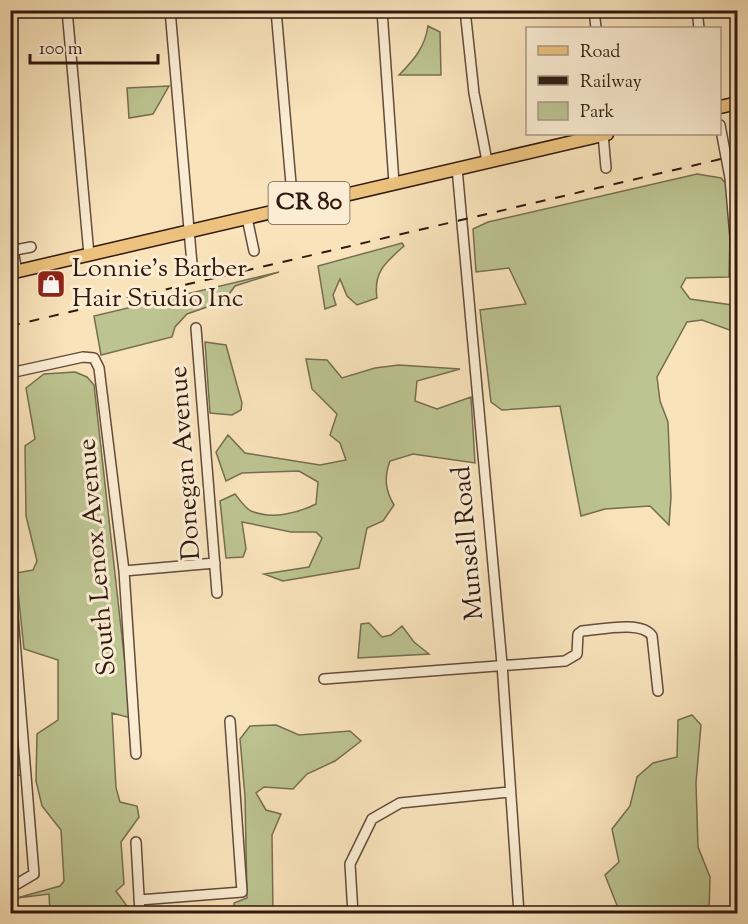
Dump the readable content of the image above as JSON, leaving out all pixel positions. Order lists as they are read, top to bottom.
{
  "streets": {
    "main road": ["CR 80"],
    "street": ["Donegan Avenue", "Munsell Road", "South Lenox Avenue"]
  },
  "crossings": [
    ["CR 80", "Munsell Road"]
  ],
  "places": {
    "shop": ["Lonnie's Barber Hair Studio Inc"]
  },
  "legend": ["Road", "Railway", "Park"],
  "scale_bar": "100 m"
}
